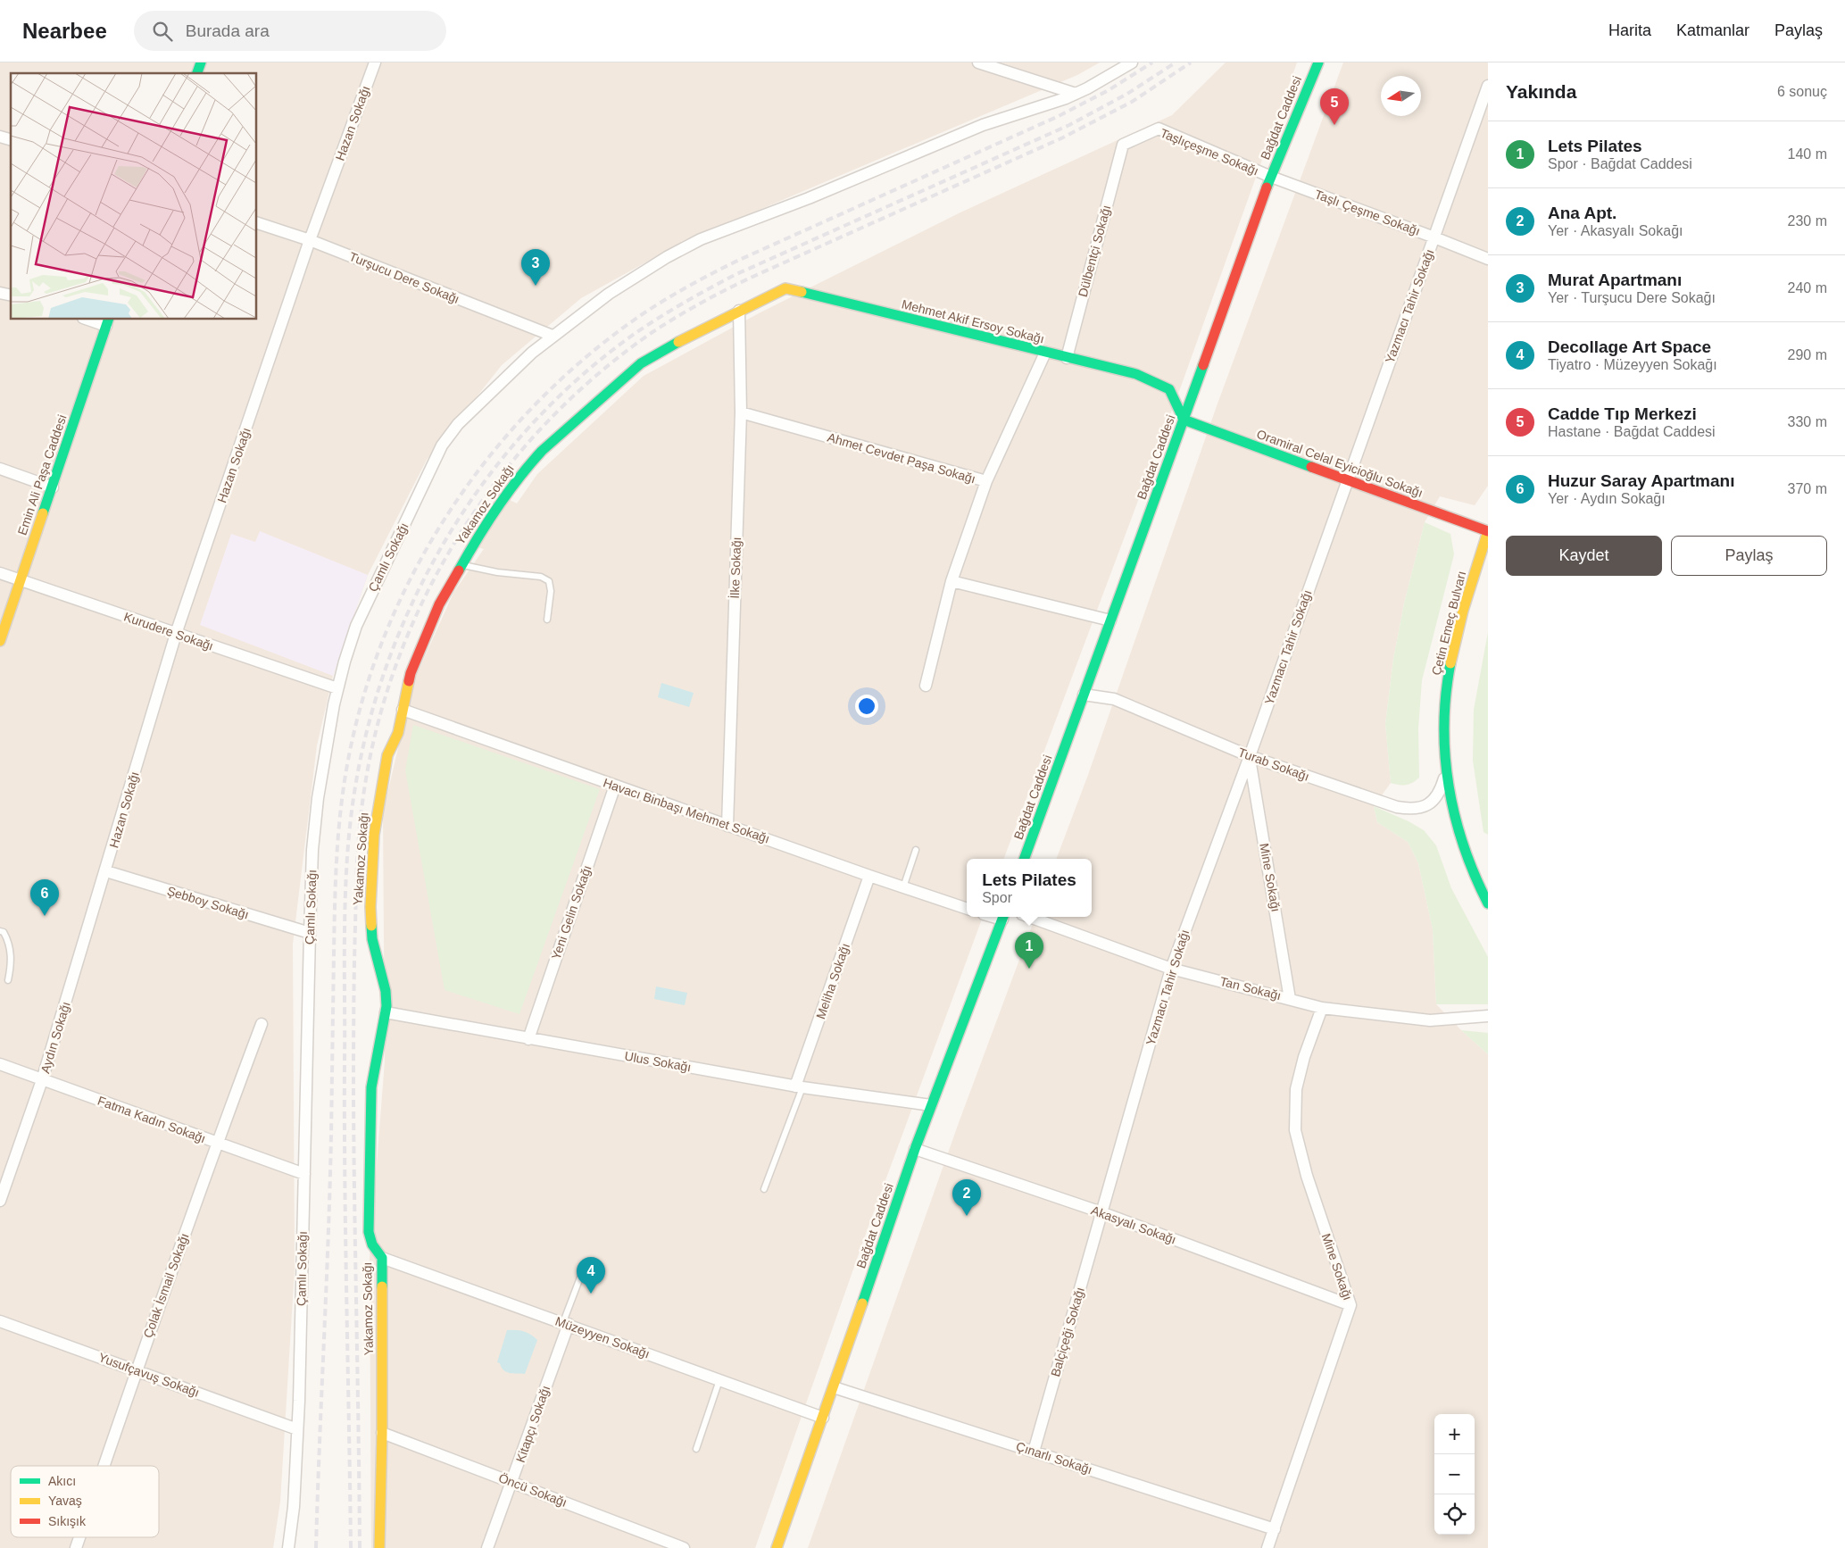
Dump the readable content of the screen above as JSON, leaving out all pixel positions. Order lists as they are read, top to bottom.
{
  "streets": {
    "street": [
      "Bağdat Caddesi",
      "Hazan Sokağı",
      "Taşlıçeşme Sokağı",
      "Taşlı Çeşme Sokağı",
      "Dülbentçi Sokağı",
      "Turşucu Dere Sokağı",
      "Yazmacı Tahir Sokağı",
      "Mehmet Akif Ersoy Sokağı",
      "Ahmet Cevdet Paşa Sokağı",
      "Oramiral Celal Eyicioğlu Sokağı",
      "Emin Ali Paşa Caddesi",
      "Yakamoz Sokağı",
      "Çamlı Sokağı",
      "İlke Sokağı",
      "Çetin Emeç Bulvarı",
      "Kurudere Sokağı",
      "Turab Sokağı",
      "Havacı Binbaşı Mehmet Sokağı",
      "Mine Sokağı",
      "Şebboy Sokağı",
      "Yeni Gelin Sokağı",
      "Meliha Sokağı",
      "Tan Sokağı",
      "Aydın Sokağı",
      "Ulus Sokağı",
      "Fatma Kadın Sokağı",
      "Akasyalı Sokağı",
      "Çolak İsmail Sokağı",
      "Balçiçeği Sokağı",
      "Müzeyyen Sokağı",
      "Yusufçavuş Sokağı",
      "Kitapçı Sokağı",
      "Çınarlı Sokağı",
      "Öncü Sokağı"
    ]
  },
  "crossings": [
    ["Bağdat Caddesi", "Taşlıçeşme Sokağı"],
    ["Bağdat Caddesi", "Taşlı Çeşme Sokağı"],
    ["Bağdat Caddesi", "Mehmet Akif Ersoy Sokağı"],
    ["Bağdat Caddesi", "Oramiral Celal Eyicioğlu Sokağı"],
    ["Bağdat Caddesi", "Turab Sokağı"],
    ["Bağdat Caddesi", "Ulus Sokağı"],
    ["Bağdat Caddesi", "Akasyalı Sokağı"],
    ["Bağdat Caddesi", "Müzeyyen Sokağı"],
    ["Bağdat Caddesi", "Çınarlı Sokağı"],
    ["Hazan Sokağı", "Turşucu Dere Sokağı"],
    ["Hazan Sokağı", "Kurudere Sokağı"],
    ["Hazan Sokağı", "Şebboy Sokağı"],
    ["Hazan Sokağı", "Aydın Sokağı"],
    ["Taşlıçeşme Sokağı", "Taşlı Çeşme Sokağı"],
    ["Taşlıçeşme Sokağı", "Dülbentçi Sokağı"],
    ["Taşlı Çeşme Sokağı", "Yazmacı Tahir Sokağı"],
    ["Dülbentçi Sokağı", "Mehmet Akif Ersoy Sokağı"],
    ["Turşucu Dere Sokağı", "Çamlı Sokağı"],
    ["Yazmacı Tahir Sokağı", "Oramiral Celal Eyicioğlu Sokağı"],
    ["Yazmacı Tahir Sokağı", "Turab Sokağı"],
    ["Yazmacı Tahir Sokağı", "Mine Sokağı"],
    ["Yazmacı Tahir Sokağı", "Tan Sokağı"],
    ["Yazmacı Tahir Sokağı", "Akasyalı Sokağı"],
    ["Yazmacı Tahir Sokağı", "Balçiçeği Sokağı"],
    ["Mehmet Akif Ersoy Sokağı", "Oramiral Celal Eyicioğlu Sokağı"],
    ["Mehmet Akif Ersoy Sokağı", "Yakamoz Sokağı"],
    ["Mehmet Akif Ersoy Sokağı", "İlke Sokağı"],
    ["Ahmet Cevdet Paşa Sokağı", "İlke Sokağı"],
    ["Oramiral Celal Eyicioğlu Sokağı", "Çetin Emeç Bulvarı"],
    ["Emin Ali Paşa Caddesi", "Kurudere Sokağı"],
    ["Yakamoz Sokağı", "İlke Sokağı"],
    ["Yakamoz Sokağı", "Havacı Binbaşı Mehmet Sokağı"],
    ["Yakamoz Sokağı", "Ulus Sokağı"],
    ["Yakamoz Sokağı", "Müzeyyen Sokağı"],
    ["Yakamoz Sokağı", "Öncü Sokağı"],
    ["Çamlı Sokağı", "Kurudere Sokağı"],
    ["Çamlı Sokağı", "Şebboy Sokağı"],
    ["Çamlı Sokağı", "Fatma Kadın Sokağı"],
    ["Çamlı Sokağı", "Yusufçavuş Sokağı"],
    ["İlke Sokağı", "Havacı Binbaşı Mehmet Sokağı"],
    ["Çetin Emeç Bulvarı", "Turab Sokağı"],
    ["Turab Sokağı", "Mine Sokağı"],
    ["Havacı Binbaşı Mehmet Sokağı", "Yeni Gelin Sokağı"],
    ["Havacı Binbaşı Mehmet Sokağı", "Meliha Sokağı"],
    ["Mine Sokağı", "Tan Sokağı"],
    ["Mine Sokağı", "Akasyalı Sokağı"],
    ["Mine Sokağı", "Çınarlı Sokağı"],
    ["Şebboy Sokağı", "Aydın Sokağı"],
    ["Yeni Gelin Sokağı", "Ulus Sokağı"],
    ["Meliha Sokağı", "Ulus Sokağı"],
    ["Aydın Sokağı", "Fatma Kadın Sokağı"],
    ["Fatma Kadın Sokağı", "Çolak İsmail Sokağı"],
    ["Akasyalı Sokağı", "Balçiçeği Sokağı"],
    ["Çolak İsmail Sokağı", "Yusufçavuş Sokağı"],
    ["Balçiçeği Sokağı", "Çınarlı Sokağı"],
    ["Müzeyyen Sokağı", "Kitapçı Sokağı"],
    ["Kitapçı Sokağı", "Öncü Sokağı"]
  ],
  "legend": ["Akıcı", "Yavaş", "Sıkışık"],
  "north": "left",
  "page": {
    "header": "Nearbee",
    "search": "Burada ara",
    "nav": ["Harita", "Katmanlar", "Paylaş"],
    "heading": ["Yakında", "6 sonuç"],
    "pins": [
      "5",
      "3",
      "6",
      "1",
      "2",
      "4"
    ],
    "list": [
      {
        "mark": "1",
        "name": "Lets Pilates",
        "note": "Spor · Bağdat Caddesi",
        "value": "140 m"
      },
      {
        "mark": "2",
        "name": "Ana Apt.",
        "note": "Yer · Akasyalı Sokağı",
        "value": "230 m"
      },
      {
        "mark": "3",
        "name": "Murat Apartmanı",
        "note": "Yer · Turşucu Dere Sokağı",
        "value": "240 m"
      },
      {
        "mark": "4",
        "name": "Decollage Art Space",
        "note": "Tiyatro · Müzeyyen Sokağı",
        "value": "290 m"
      },
      {
        "mark": "5",
        "name": "Cadde Tıp Merkezi",
        "note": "Hastane · Bağdat Caddesi",
        "value": "330 m"
      },
      {
        "mark": "6",
        "name": "Huzur Saray Apartmanı",
        "note": "Yer · Aydın Sokağı",
        "value": "370 m"
      }
    ],
    "buttons": ["Kaydet", "Paylaş"],
    "popup": ["Lets Pilates", "Spor"],
    "map_buttons": ["+", "−"]
  }
}
